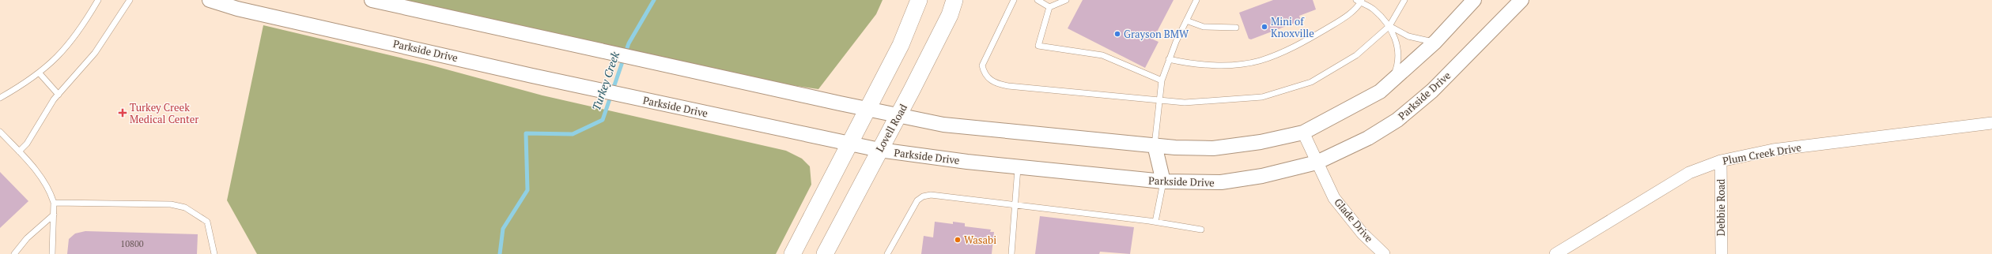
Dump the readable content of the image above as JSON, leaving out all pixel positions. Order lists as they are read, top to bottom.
{
  "streets": {
    "main road": ["Lovell Road"],
    "street": [
      "Parkside Drive",
      "Plum Creek Drive",
      "Debbie Road",
      "Glade Drive"
    ]
  },
  "crossings": [
    ["Parkside Drive", "Lovell Road"],
    ["Parkside Drive", "Glade Drive"],
    ["Plum Creek Drive", "Debbie Road"]
  ],
  "water": ["Turkey Creek"],
  "places": {
    "other": ["Mini of Knoxville", "Grayson BMW", "Wasabi"],
    "health": ["Turkey Creek Medical Center"]
  },
  "house_numbers": ["10800"]
}
